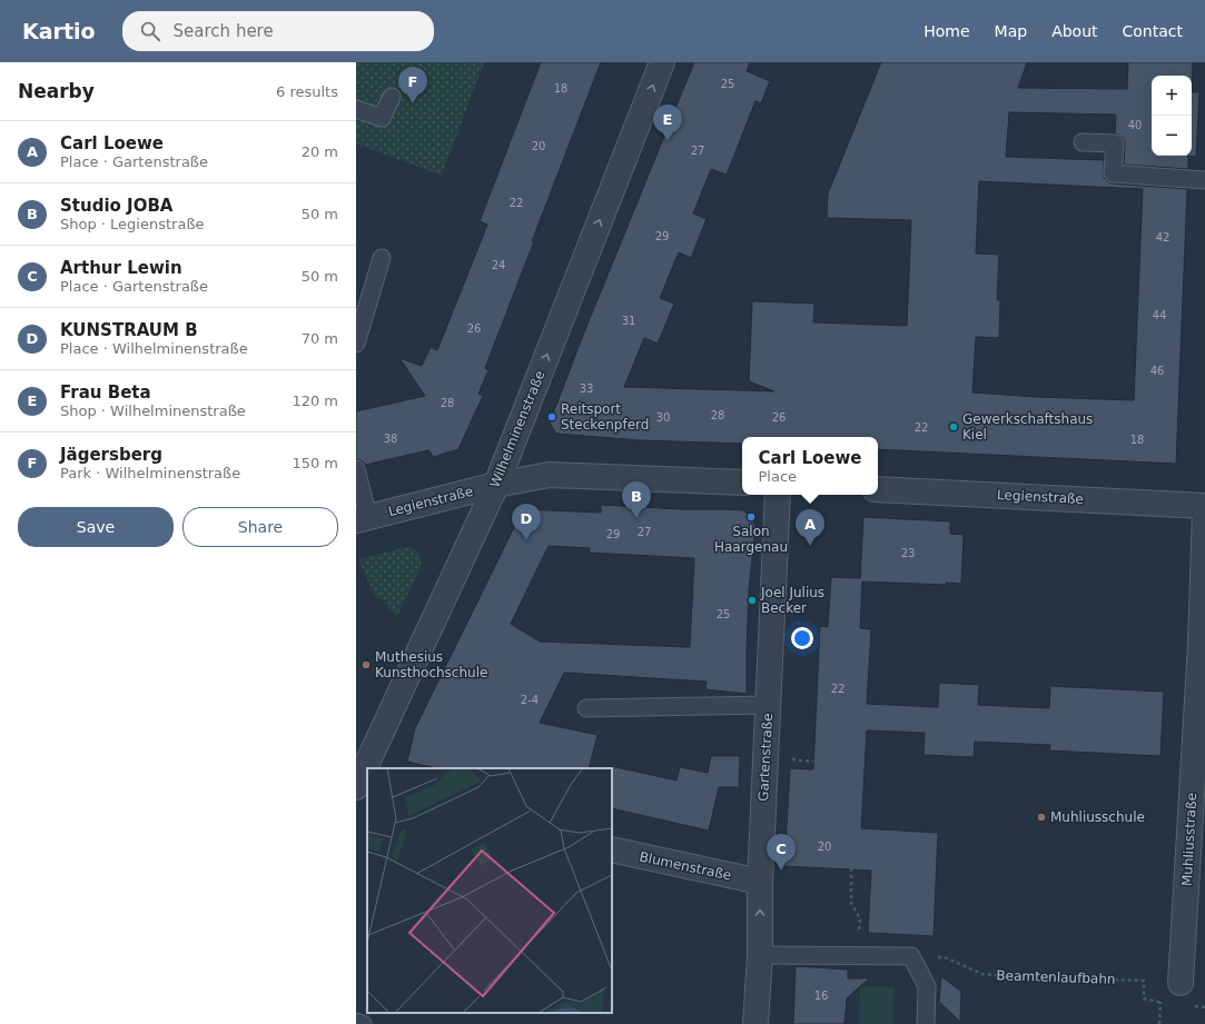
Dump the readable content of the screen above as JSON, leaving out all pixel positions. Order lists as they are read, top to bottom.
{
  "streets": {
    "street": [
      "Wilhelminenstraße",
      "Legienstraße",
      "Gartenstraße",
      "Muhliusstraße",
      "Blumenstraße"
    ],
    "path": ["Beamtenlaufbahn"]
  },
  "crossings": [
    ["Wilhelminenstraße", "Legienstraße"],
    ["Gartenstraße", "Blumenstraße"]
  ],
  "one_way": ["Wilhelminenstraße"],
  "places": [
    "Reitsport Steckenpferd",
    "Gewerkschaftshaus Kiel",
    "Salon Haargenau",
    "Joel Julius Becker",
    "Muthesius Kunsthochschule",
    "Muhliusschule"
  ],
  "house_numbers": [
    "25",
    "18",
    "40",
    "20",
    "27",
    "22",
    "29",
    "42",
    "24",
    "44",
    "31",
    "26",
    "46",
    "33",
    "28",
    "28",
    "30",
    "26",
    "22",
    "38",
    "18",
    "27",
    "29",
    "23",
    "25",
    "22",
    "2-4",
    "20",
    "16"
  ],
  "page": {
    "header": "Kartio",
    "search": "Search here",
    "nav": [
      "Home",
      "Map",
      "About",
      "Contact"
    ],
    "heading": ["Nearby", "6 results"],
    "pins": [
      "F",
      "E",
      "B",
      "D",
      "A",
      "C"
    ],
    "map_buttons": ["+", "−"],
    "list": [
      {
        "mark": "A",
        "name": "Carl Loewe",
        "note": "Place · Gartenstraße",
        "value": "20 m"
      },
      {
        "mark": "B",
        "name": "Studio JOBA",
        "note": "Shop · Legienstraße",
        "value": "50 m"
      },
      {
        "mark": "C",
        "name": "Arthur Lewin",
        "note": "Place · Gartenstraße",
        "value": "50 m"
      },
      {
        "mark": "D",
        "name": "KUNSTRAUM B",
        "note": "Place · Wilhelminenstraße",
        "value": "70 m"
      },
      {
        "mark": "E",
        "name": "Frau Beta",
        "note": "Shop · Wilhelminenstraße",
        "value": "120 m"
      },
      {
        "mark": "F",
        "name": "Jägersberg",
        "note": "Park · Wilhelminenstraße",
        "value": "150 m"
      }
    ],
    "popup": ["Carl Loewe", "Place"],
    "buttons": ["Save", "Share"]
  }
}
